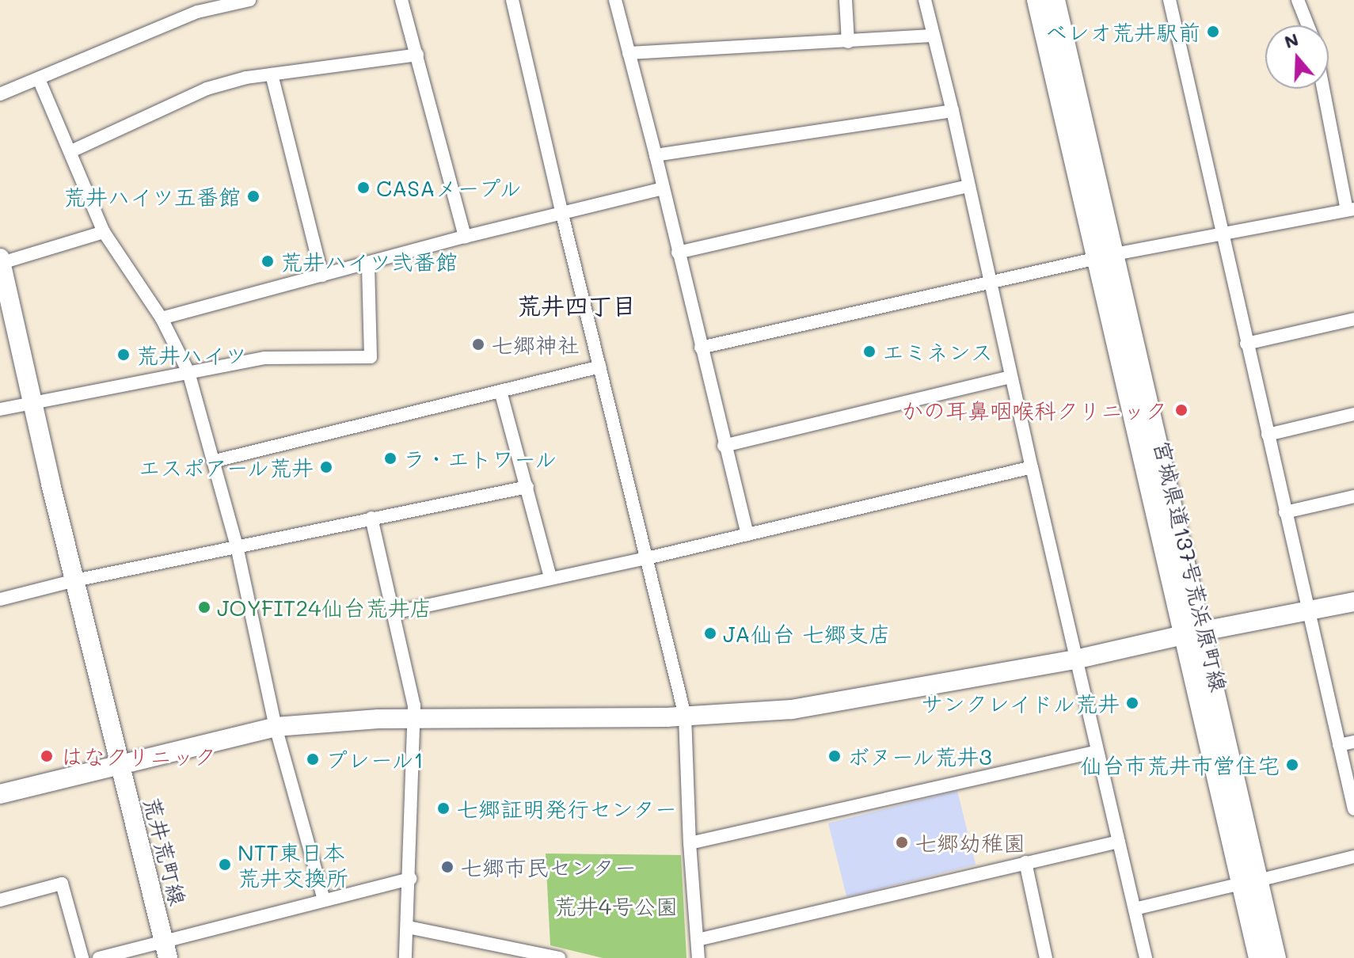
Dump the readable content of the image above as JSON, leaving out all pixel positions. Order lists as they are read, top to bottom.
{
  "streets": {
    "street": ["宮城県道137号荒浜原町線", "荒井荒町線"]
  },
  "districts": ["荒井四丁目"],
  "parks": ["荒井4号公園"],
  "places": [
    "ベレオ荒井駅前",
    "CASAメープル",
    "荒井ハイツ五番館",
    "荒井ハイツ弐番館",
    "七郷神社",
    "エミネンス",
    "荒井ハイツ",
    "かの耳鼻咽喉科クリニック",
    "ラ・エトワール",
    "エスポアール荒井",
    "JOYFIT24仙台荒井店",
    "JA仙台 七郷支店",
    "サンクレイドル荒井",
    "はなクリニック",
    "ボヌール荒井3",
    "プレール1",
    "仙台市荒井市営住宅",
    "七郷証明発行センター",
    "七郷幼稚園",
    "NTT東日本 荒井交換所",
    "七郷市民センター"
  ],
  "north": "top"
}
